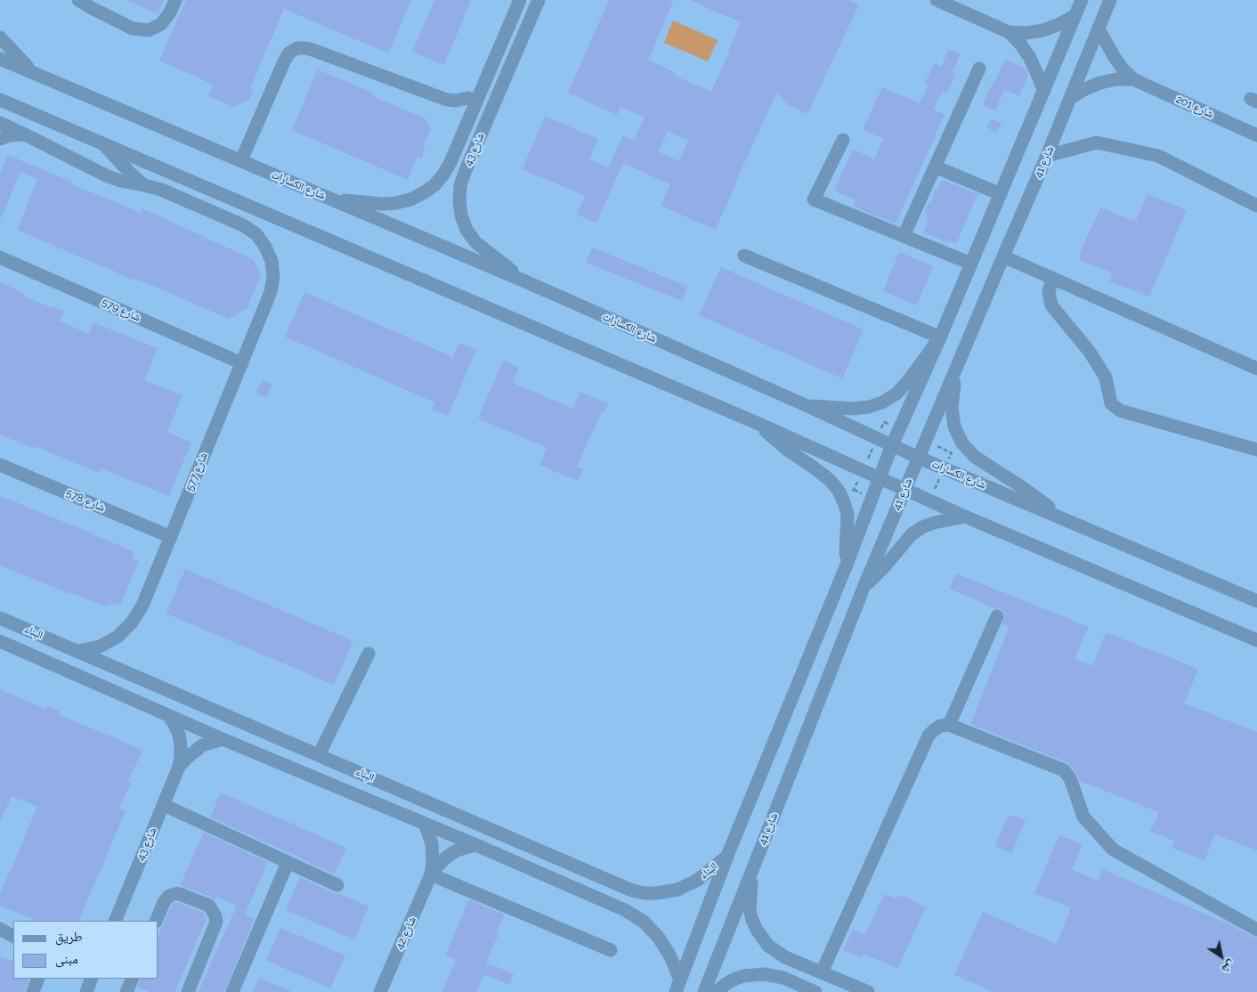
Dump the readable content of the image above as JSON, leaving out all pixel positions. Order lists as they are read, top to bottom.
{
  "streets": {
    "street": [
      "شارع 201",
      "شارع 43",
      "شارع 41",
      "شارع الكسارات",
      "شارع 579",
      "شارع 577",
      "شارع 578",
      "البناء",
      "شارع 42"
    ]
  },
  "crossings": [
    ["شارع 201", "شارع 41"],
    ["شارع 43", "شارع الكسارات"],
    ["شارع 43", "البناء"],
    ["شارع 41", "شارع الكسارات"],
    ["شارع 579", "شارع 577"],
    ["شارع 577", "شارع 578"],
    ["شارع 577", "البناء"],
    ["البناء", "شارع 42"]
  ],
  "legend": ["طريق", "مبنى"],
  "north": "bottom right"
}
